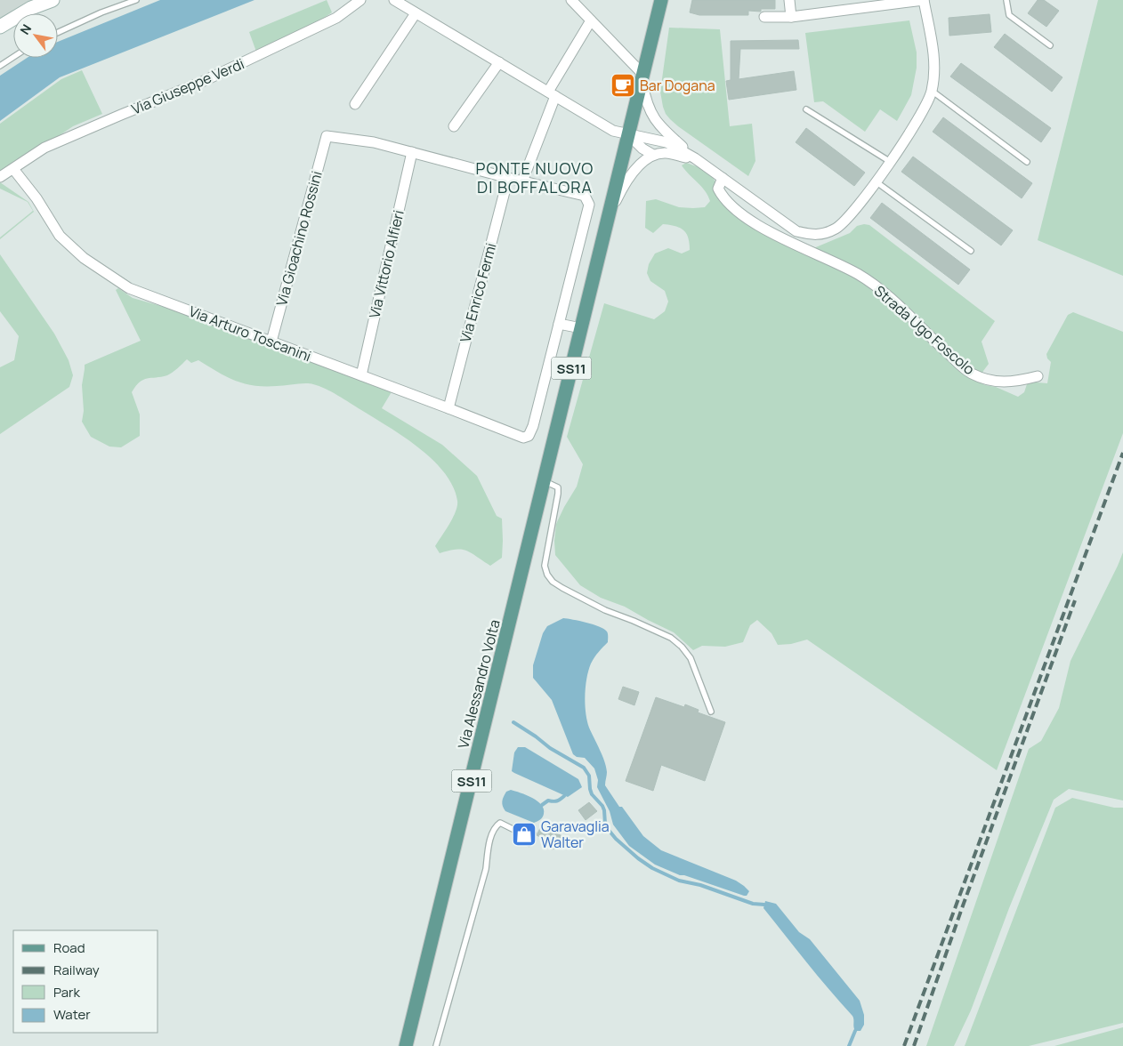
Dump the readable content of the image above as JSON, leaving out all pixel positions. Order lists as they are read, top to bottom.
{
  "streets": {
    "main road": ["SS11", "Via Alessandro Volta"],
    "street": [
      "Via Giuseppe Verdi",
      "Via Gioachino Rossini",
      "Via Vittorio Alfieri",
      "Via Enrico Fermi",
      "Strada Ugo Foscolo",
      "Via Arturo Toscanini"
    ]
  },
  "crossings": [
    ["Via Giuseppe Verdi", "Via Arturo Toscanini"],
    ["Via Gioachino Rossini", "Via Vittorio Alfieri"],
    ["Via Gioachino Rossini", "Via Arturo Toscanini"],
    ["Via Vittorio Alfieri", "Via Arturo Toscanini"],
    ["Via Enrico Fermi", "Via Arturo Toscanini"],
    ["SS11", "Via Alessandro Volta"]
  ],
  "districts": ["PONTE NUOVO DI BOFFALORA"],
  "places": {
    "cafe": ["Bar Dogana"],
    "shop": ["Garavaglia Walter"]
  },
  "legend": [
    "Road",
    "Railway",
    "Park",
    "Water"
  ],
  "north": "top left"
}
